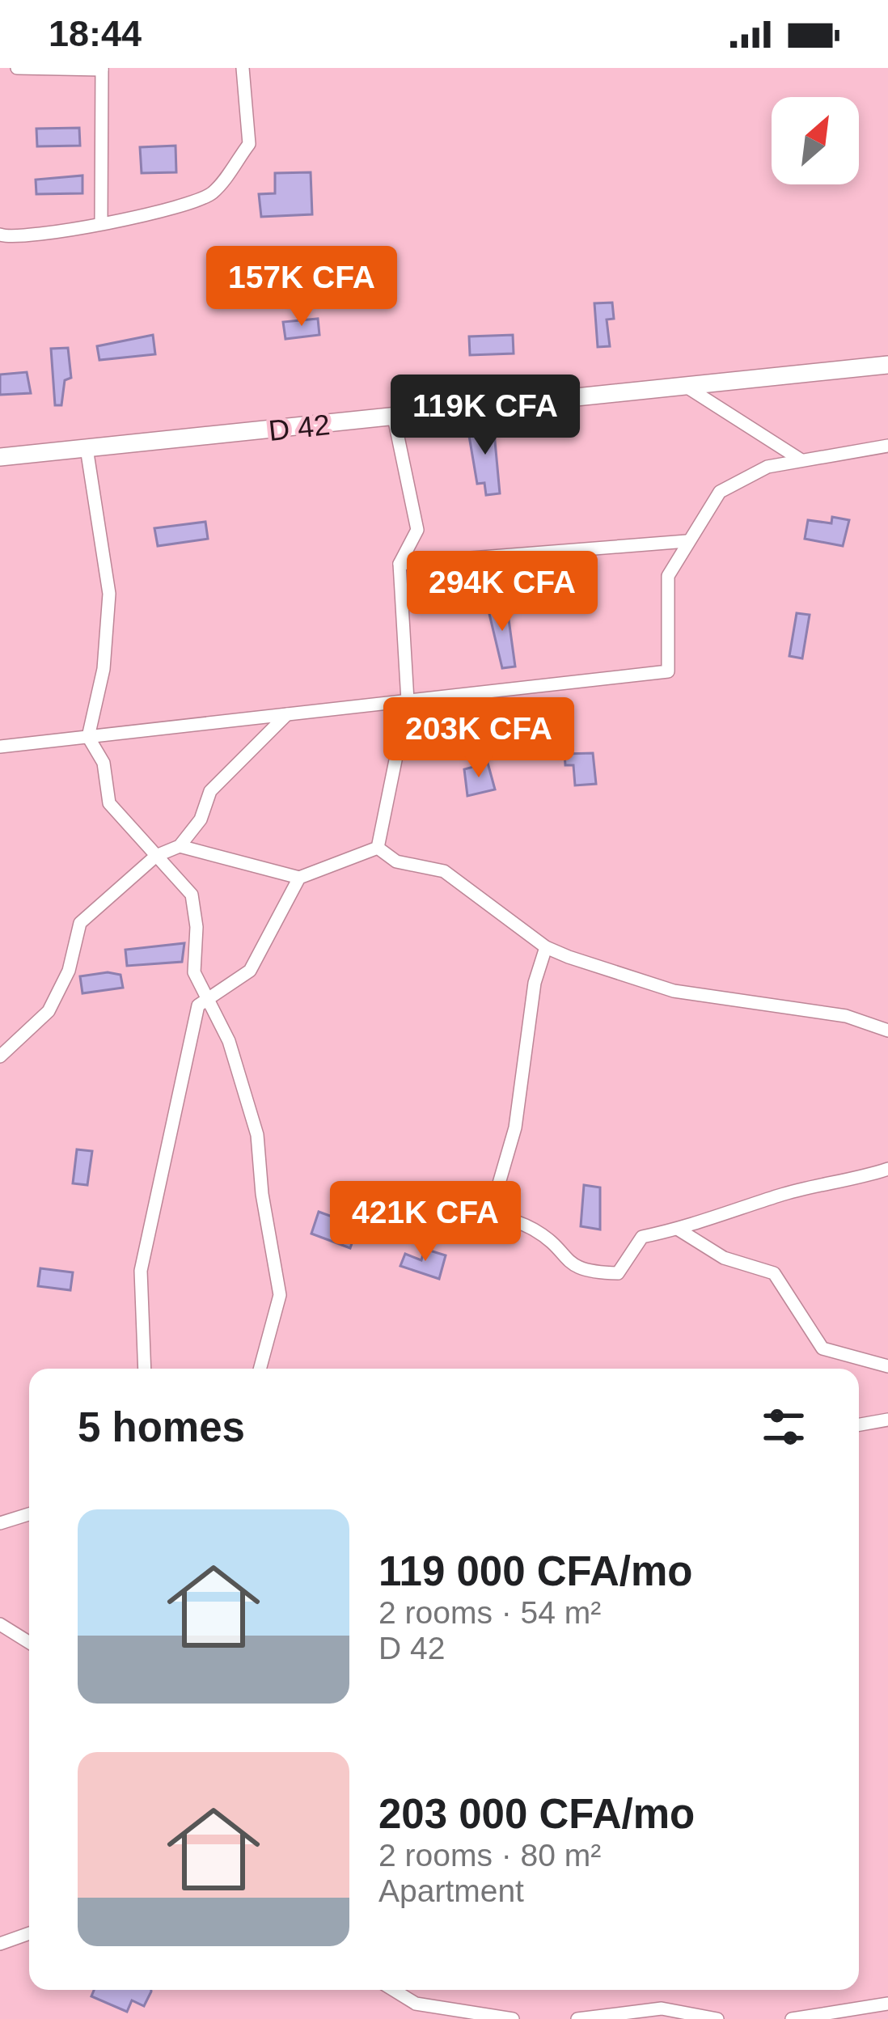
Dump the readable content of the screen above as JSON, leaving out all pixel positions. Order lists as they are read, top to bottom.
{
  "streets": {
    "street": ["D 42"]
  },
  "north": "top right",
  "page": {
    "status": "18:44",
    "price": [
      "157K CFA",
      "119K CFA",
      "294K CFA",
      "203K CFA",
      "421K CFA"
    ],
    "heading": "5 homes",
    "list": [
      {
        "name": "119 000 CFA/mo",
        "note": "2 rooms · 54 m² · D 42"
      },
      {
        "name": "203 000 CFA/mo",
        "note": "2 rooms · 80 m² · Apartment"
      }
    ]
  }
}
